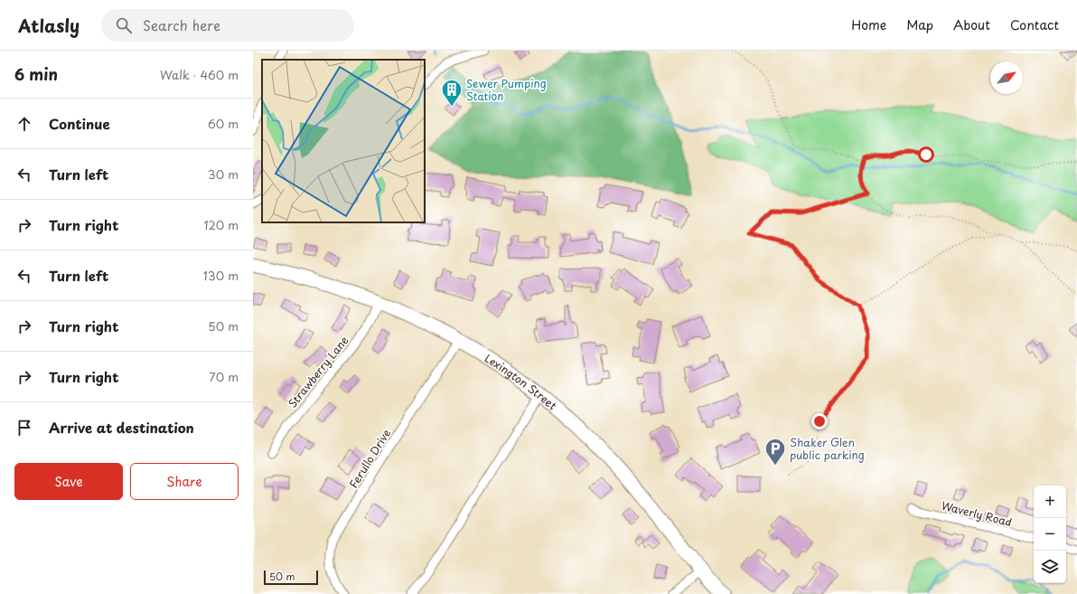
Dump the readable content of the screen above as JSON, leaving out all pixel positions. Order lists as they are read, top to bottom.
{
  "streets": {
    "main road": ["Lexington Street"],
    "street": ["Strawberry Lane", "Ferullo Drive", "Waverly Road"]
  },
  "crossings": [
    ["Strawberry Lane", "Lexington Street"],
    ["Lexington Street", "Ferullo Drive"]
  ],
  "places": {
    "building": ["Sewer Pumping Station"],
    "parking": ["Shaker Glen public parking"]
  },
  "scale_bar": "50 m",
  "north": "top right",
  "page": {
    "header": "Atlasly",
    "search": "Search here",
    "nav": [
      "Home",
      "Map",
      "About",
      "Contact"
    ],
    "heading": ["6 min", "Walk · 460 m"],
    "list": [
      ["Continue", "60 m"],
      ["Turn left", "30 m"],
      ["Turn right", "120 m"],
      ["Turn left", "130 m"],
      ["Turn right", "50 m"],
      ["Turn right", "70 m"],
      "Arrive at destination"
    ],
    "buttons": ["Save", "Share"],
    "map_buttons": ["+", "−"],
    "scale": "50 m"
  }
}
